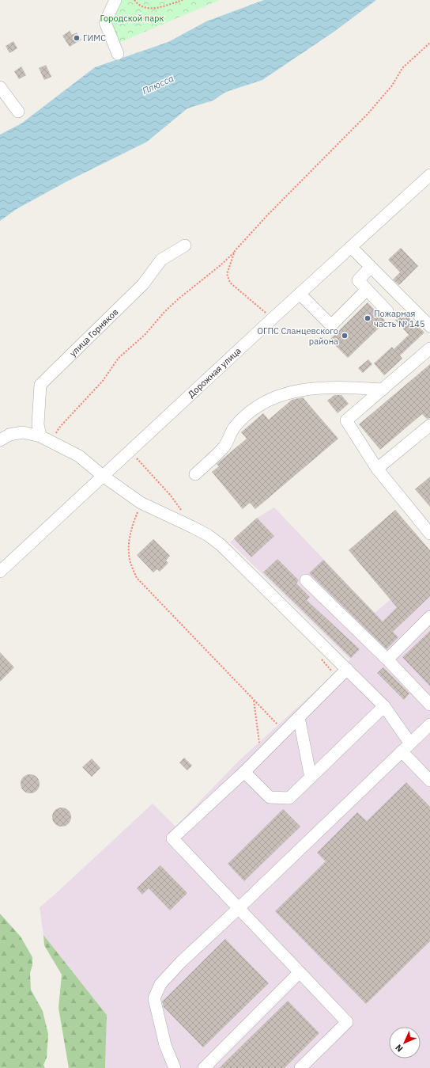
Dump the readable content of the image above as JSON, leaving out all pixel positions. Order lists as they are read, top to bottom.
{
  "streets": {
    "street": ["улица Горняков", "Дорожная улица"]
  },
  "water": ["Плюсса"],
  "parks": ["Городской парк"],
  "places": ["ГИМС", "Пожарная часть № 145", "ОГПС Сланцевского района"],
  "north": "bottom left"
}
